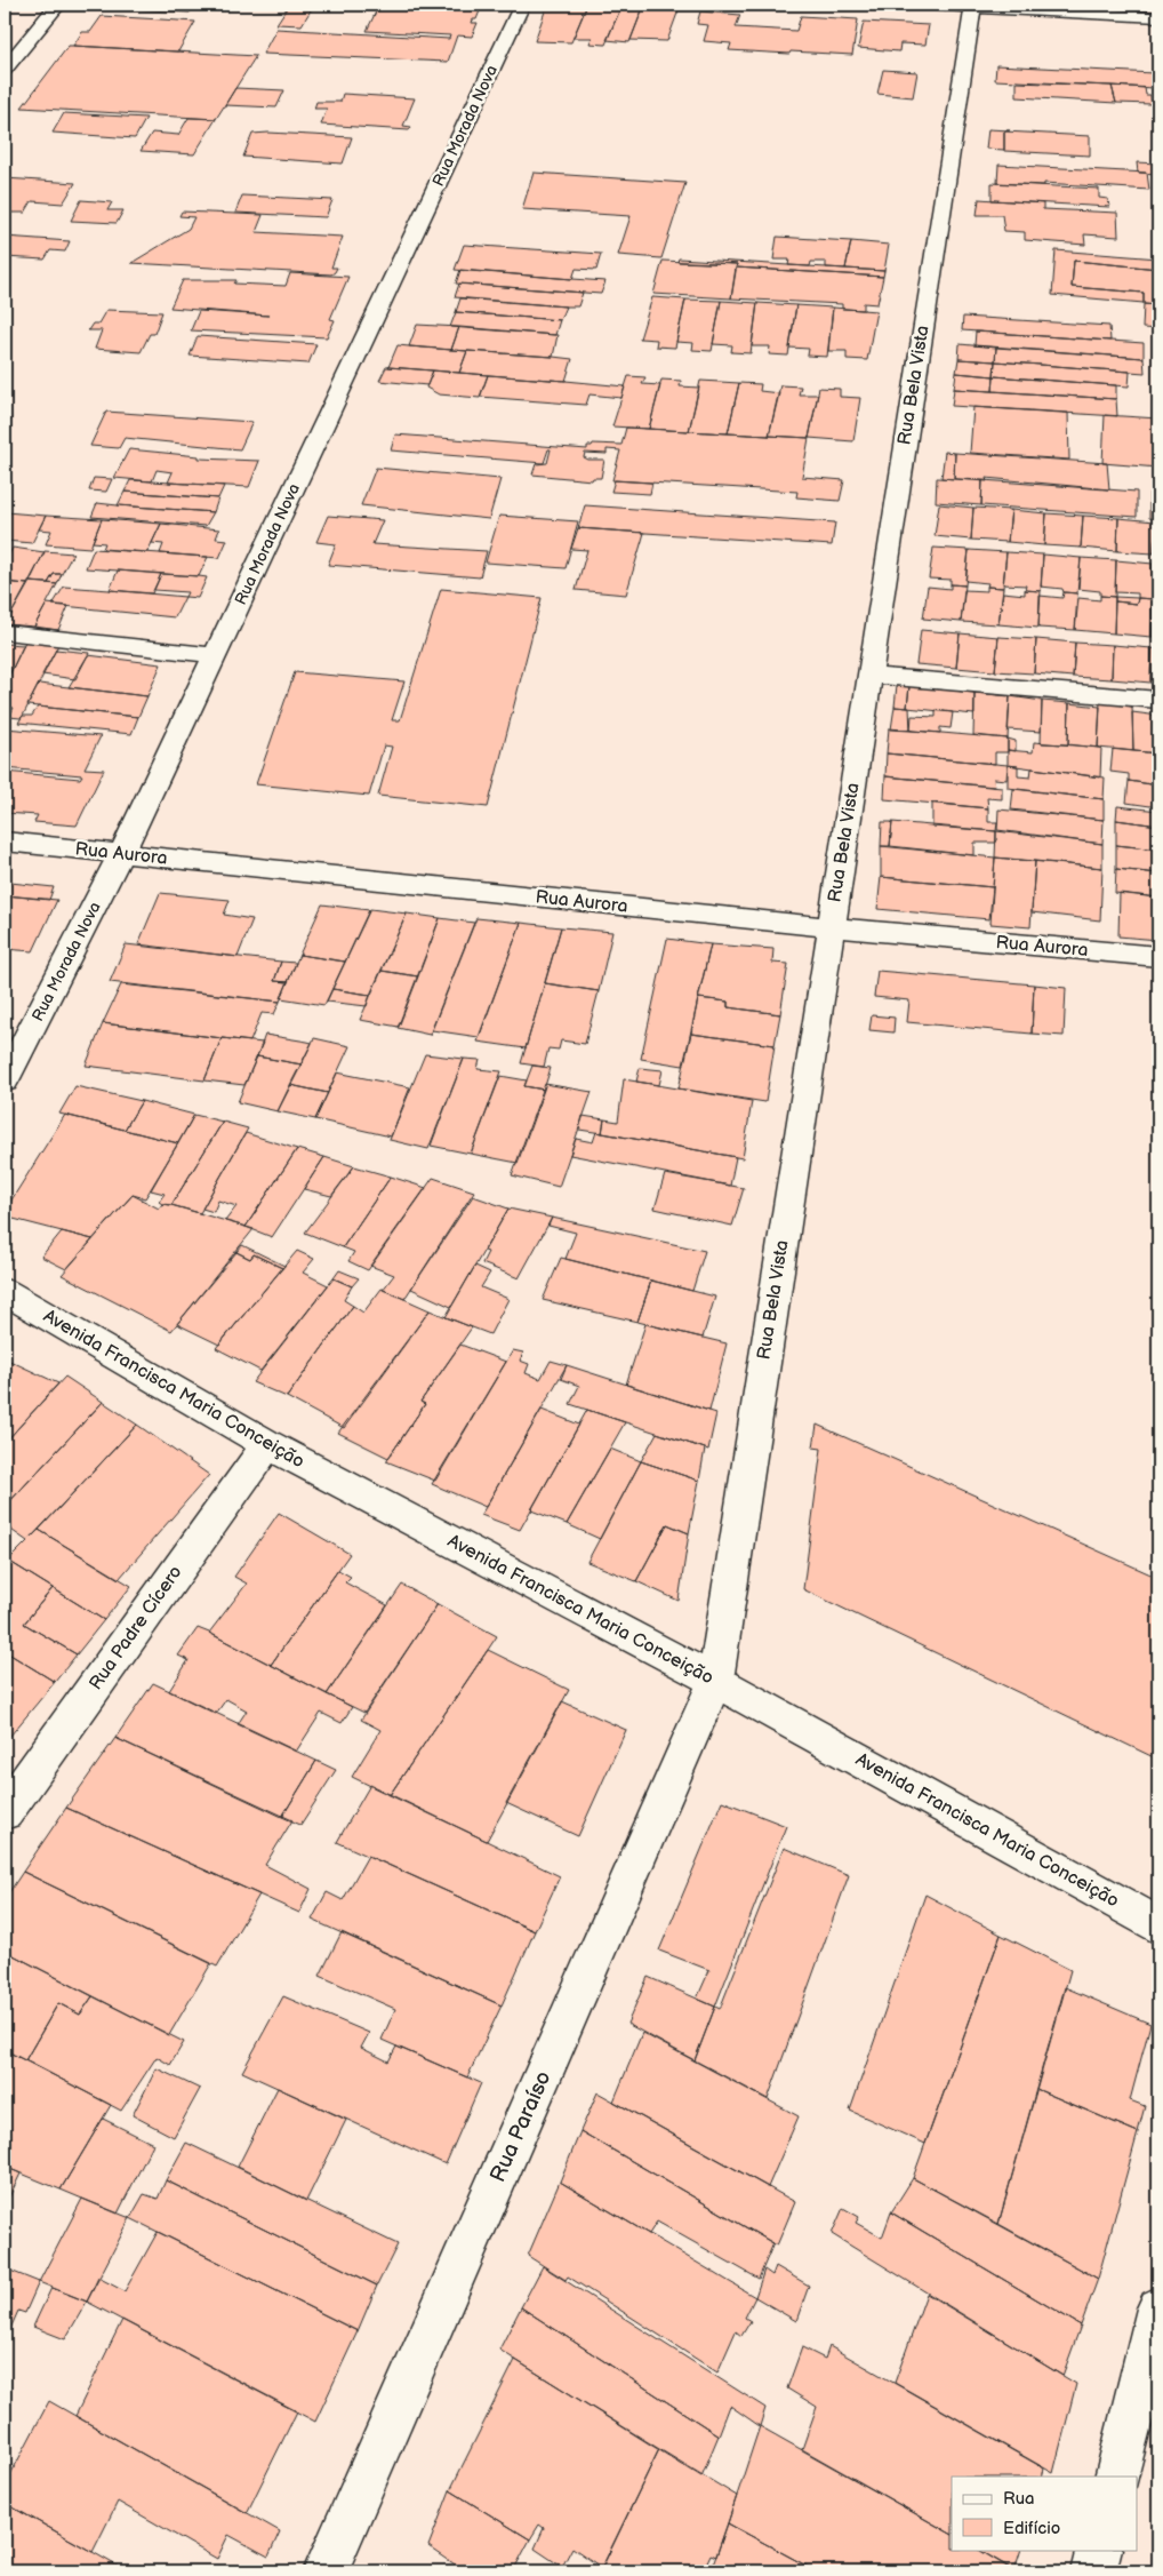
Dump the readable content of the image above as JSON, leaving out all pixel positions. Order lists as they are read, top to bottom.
{
  "streets": {
    "street": [
      "Rua Morada Nova",
      "Rua Bela Vista",
      "Rua Aurora",
      "Avenida Francisca Maria Conceição",
      "Rua Padre Cícero",
      "Rua Paraíso"
    ]
  },
  "crossings": [
    ["Rua Morada Nova", "Rua Aurora"],
    ["Rua Bela Vista", "Rua Aurora"],
    ["Rua Bela Vista", "Avenida Francisca Maria Conceição"],
    ["Rua Bela Vista", "Rua Paraíso"],
    ["Avenida Francisca Maria Conceição", "Rua Padre Cícero"],
    ["Avenida Francisca Maria Conceição", "Rua Paraíso"]
  ],
  "legend": ["Rua", "Edifício"]
}
